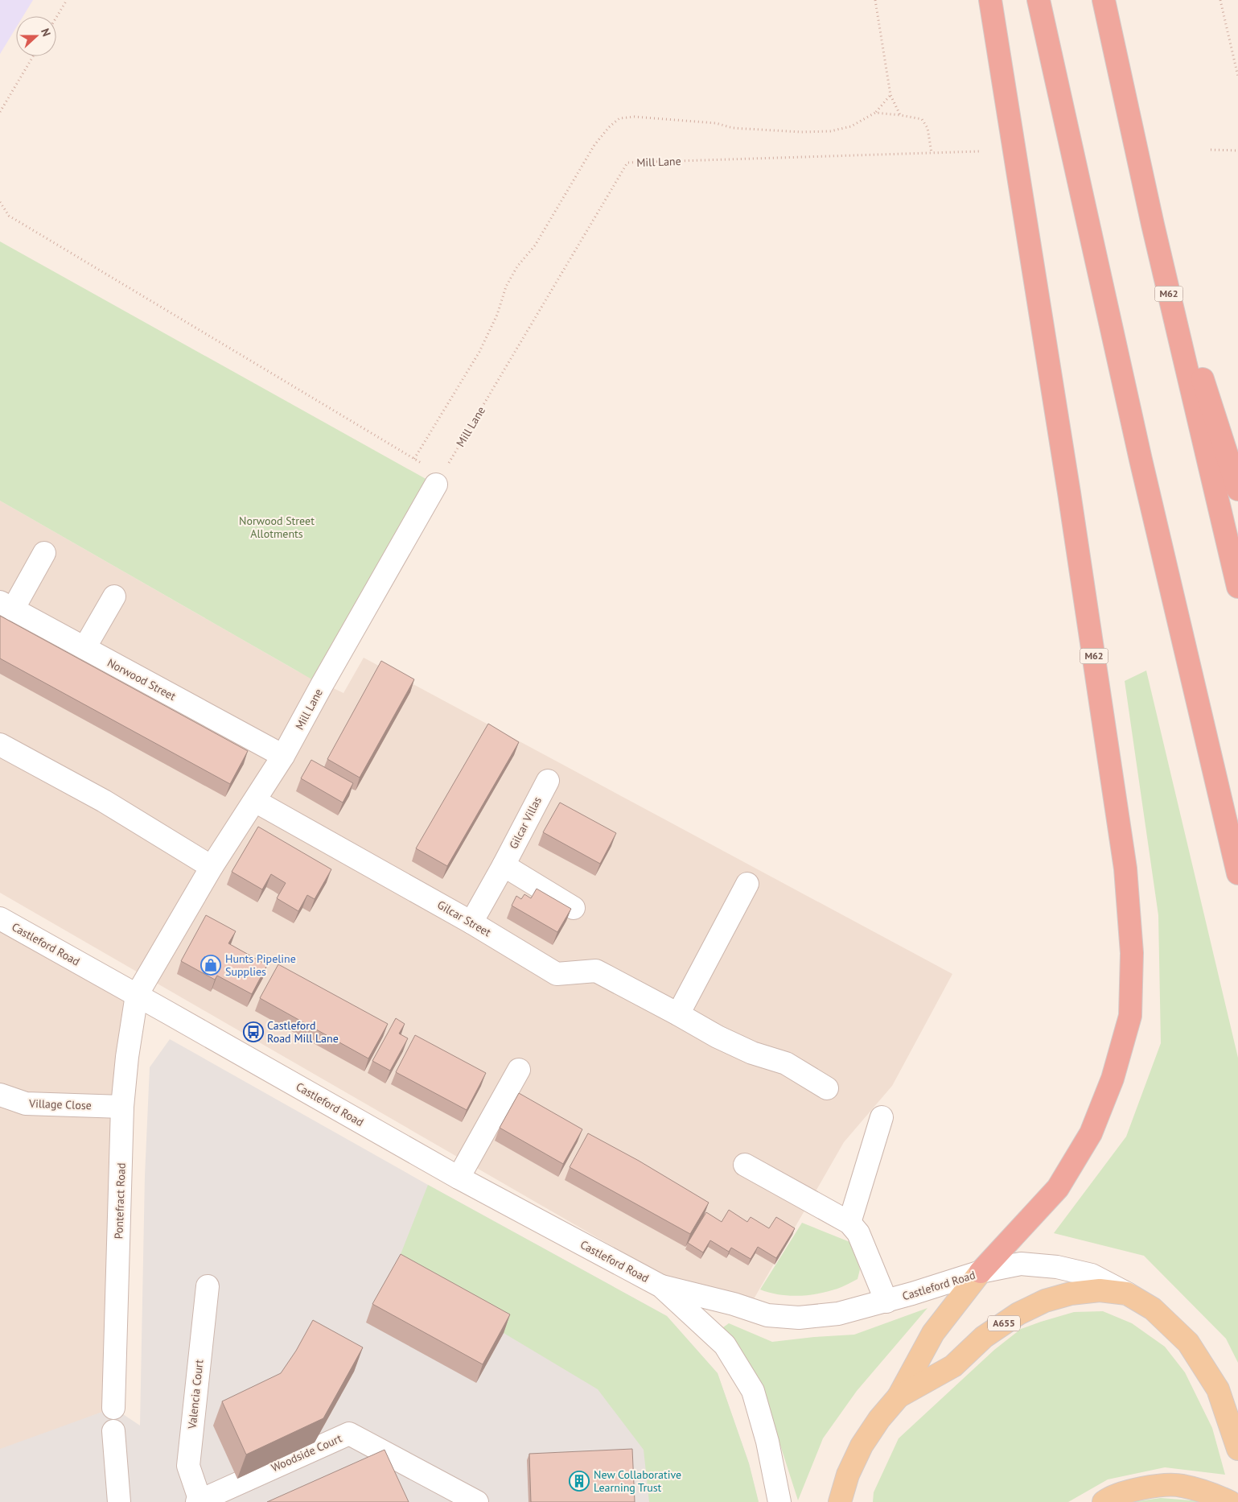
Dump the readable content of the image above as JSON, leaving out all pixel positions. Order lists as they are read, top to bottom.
{
  "streets": {
    "highway": ["M62"],
    "main road": ["A655"],
    "street": [
      "Mill Lane",
      "Norwood Street",
      "Gilcar Villas",
      "Gilcar Street",
      "Castleford Road",
      "Village Close",
      "Pontefract Road",
      "Valencia Court",
      "Woodside Court"
    ]
  },
  "crossings": [
    ["Mill Lane", "Norwood Street"],
    ["Mill Lane", "Gilcar Street"],
    ["Mill Lane", "Castleford Road"],
    ["Mill Lane", "Pontefract Road"],
    ["M62", "Castleford Road"],
    ["M62", "A655"],
    ["Gilcar Villas", "Gilcar Street"],
    ["Castleford Road", "Pontefract Road"],
    ["Castleford Road", "A655"],
    ["Village Close", "Pontefract Road"],
    ["Valencia Court", "Woodside Court"]
  ],
  "parks": ["Norwood Street Allotments"],
  "places": {
    "shop": ["Hunts Pipeline Supplies"],
    "bus stop": ["Castleford Road Mill Lane"],
    "building": ["New Collaborative Learning Trust"]
  },
  "north": "right"
}
